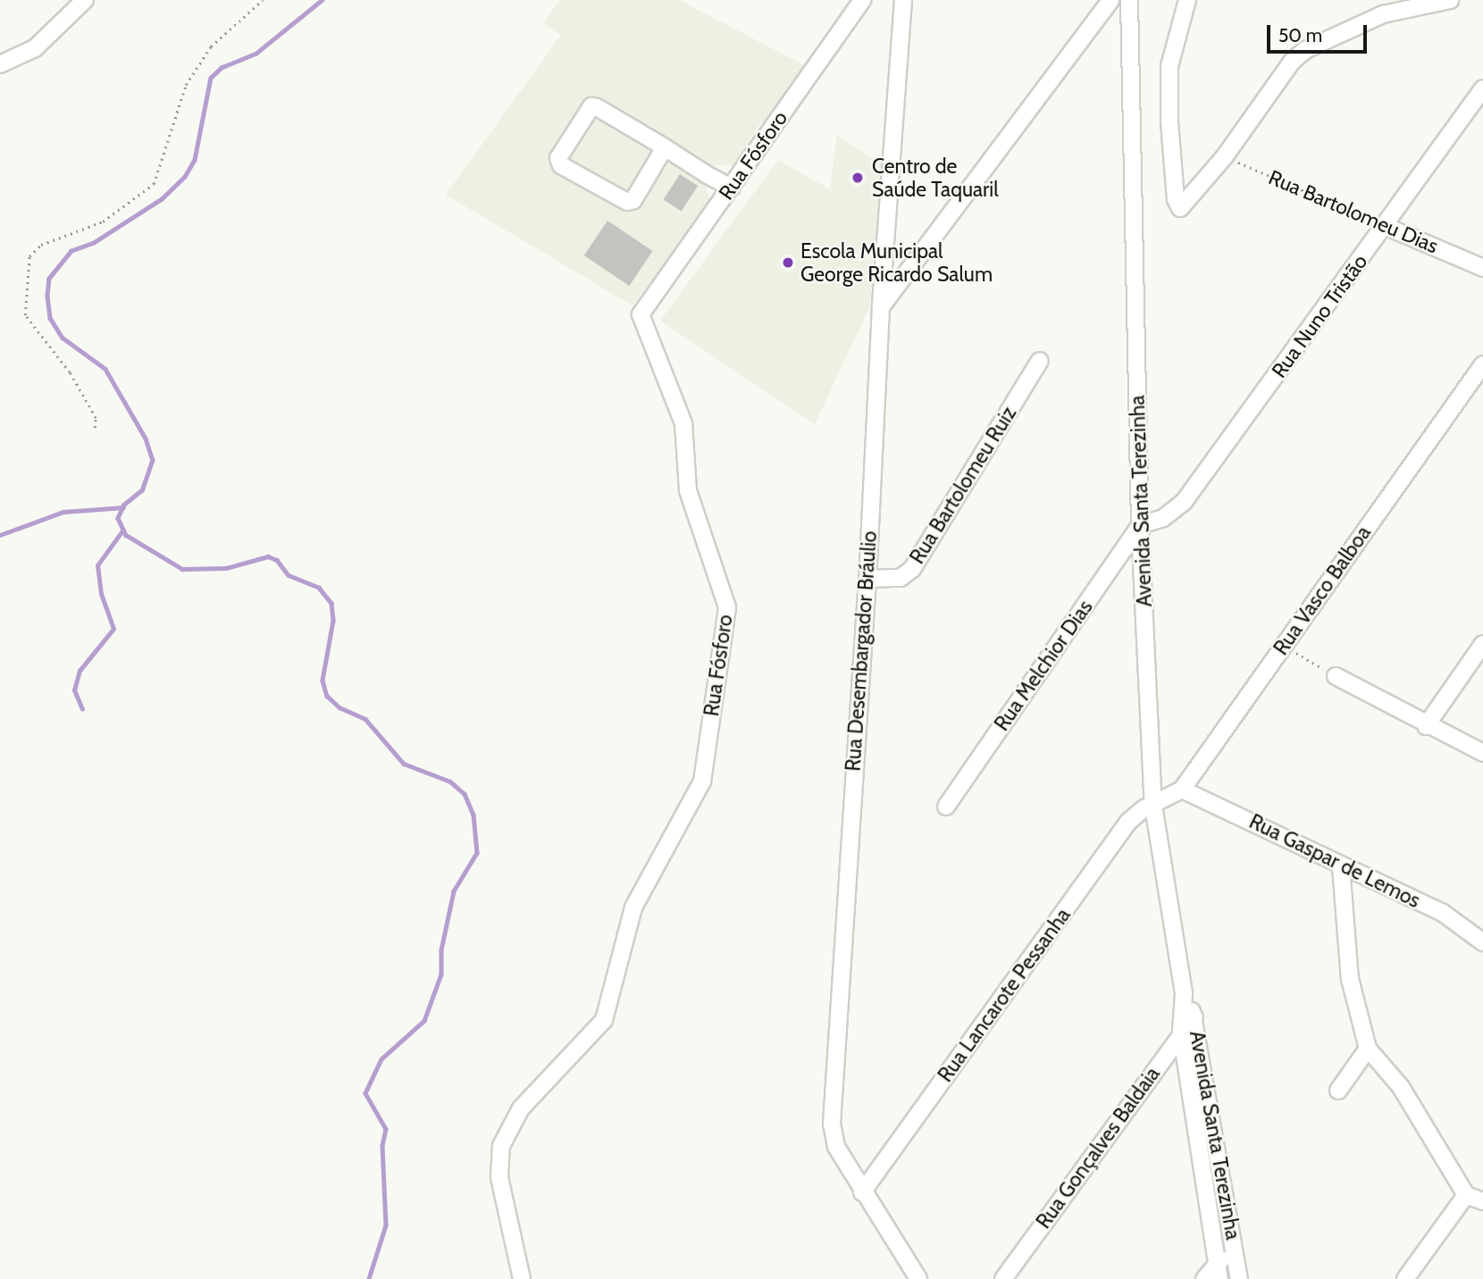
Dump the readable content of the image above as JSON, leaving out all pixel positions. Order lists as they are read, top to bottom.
{
  "streets": {
    "street": [
      "Rua Fósforo",
      "Rua Bartolomeu Dias",
      "Rua Nuno Tristão",
      "Rua Bartolomeu Ruiz",
      "Avenida Santa Terezinha",
      "Rua Vasco Balboa",
      "Rua Desembargador Bráulio",
      "Rua Melchior Dias",
      "Rua Gaspar de Lemos",
      "Rua Lancarote Pessanha",
      "Rua Gonçalves Baldaia"
    ]
  },
  "crossings": [
    ["Rua Bartolomeu Dias", "Rua Nuno Tristão"],
    ["Rua Nuno Tristão", "Avenida Santa Terezinha"],
    ["Rua Nuno Tristão", "Rua Melchior Dias"],
    ["Rua Bartolomeu Ruiz", "Rua Desembargador Bráulio"],
    ["Avenida Santa Terezinha", "Rua Vasco Balboa"],
    ["Avenida Santa Terezinha", "Rua Melchior Dias"],
    ["Avenida Santa Terezinha", "Rua Lancarote Pessanha"],
    ["Avenida Santa Terezinha", "Rua Gonçalves Baldaia"],
    ["Rua Vasco Balboa", "Rua Gaspar de Lemos"],
    ["Rua Vasco Balboa", "Rua Lancarote Pessanha"],
    ["Rua Desembargador Bráulio", "Rua Lancarote Pessanha"]
  ],
  "places": ["Centro de Saúde Taquaril", "Escola Municipal George Ricardo Salum"],
  "scale_bar": "50 m"
}
